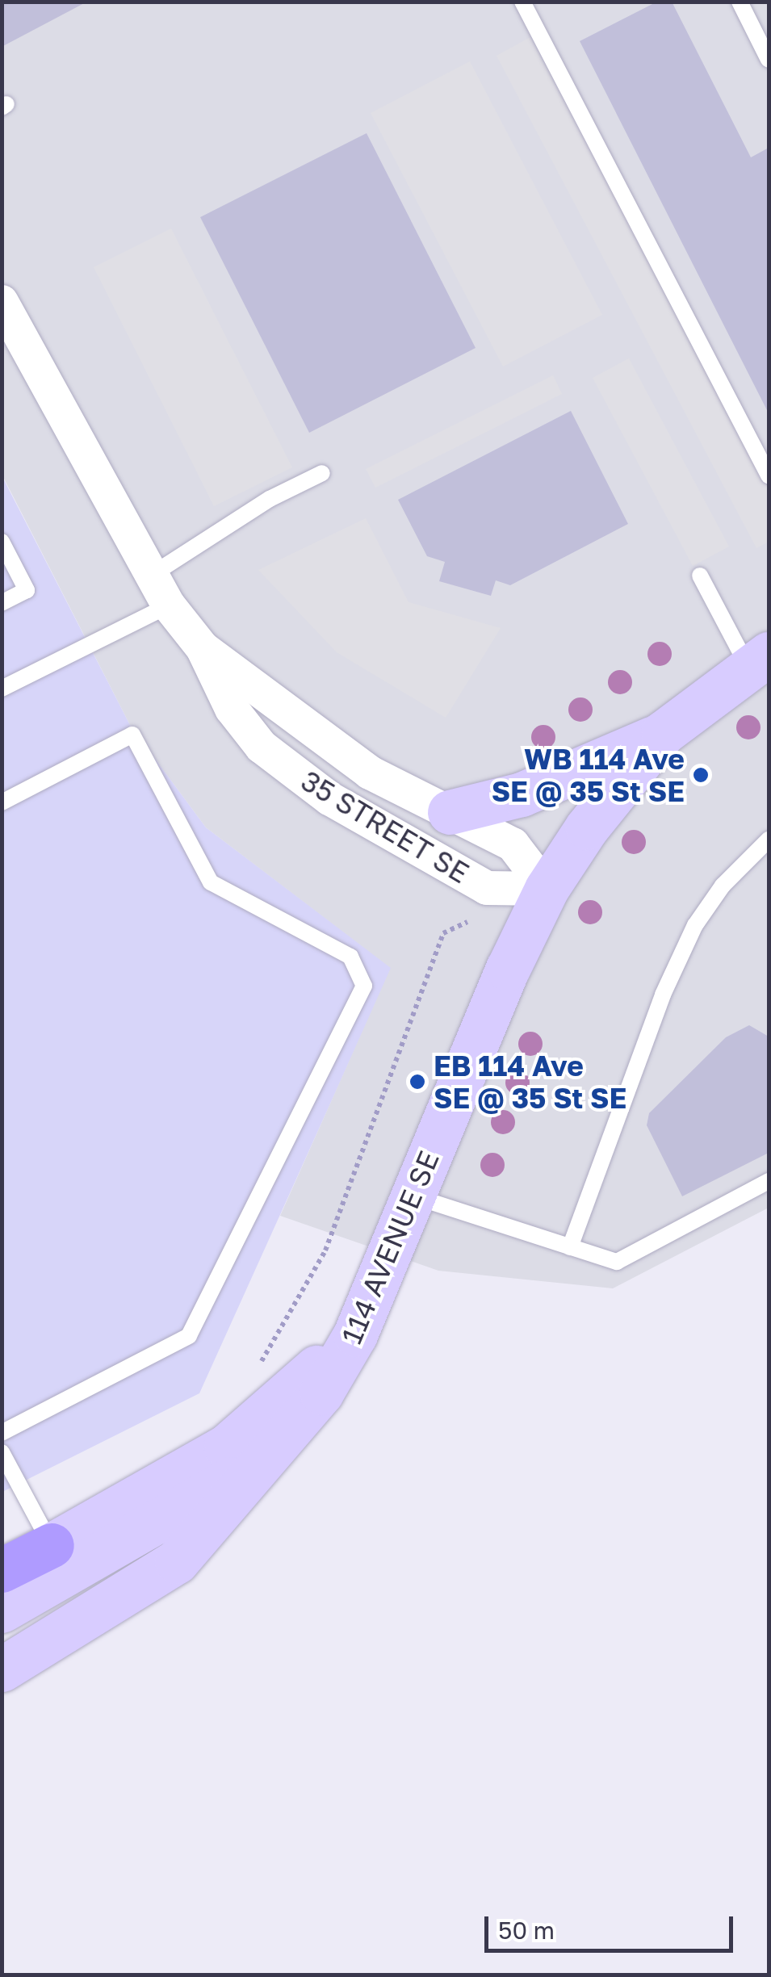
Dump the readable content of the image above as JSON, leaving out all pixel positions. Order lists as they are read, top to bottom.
{
  "streets": {
    "main road": ["114 AVENUE SE"],
    "street": ["35 STREET SE"]
  },
  "crossings": [
    ["35 STREET SE", "114 AVENUE SE"]
  ],
  "places": ["WB 114 Ave SE @ 35 St SE", "EB 114 Ave SE @ 35 St SE"],
  "scale_bar": "50 m"
}
